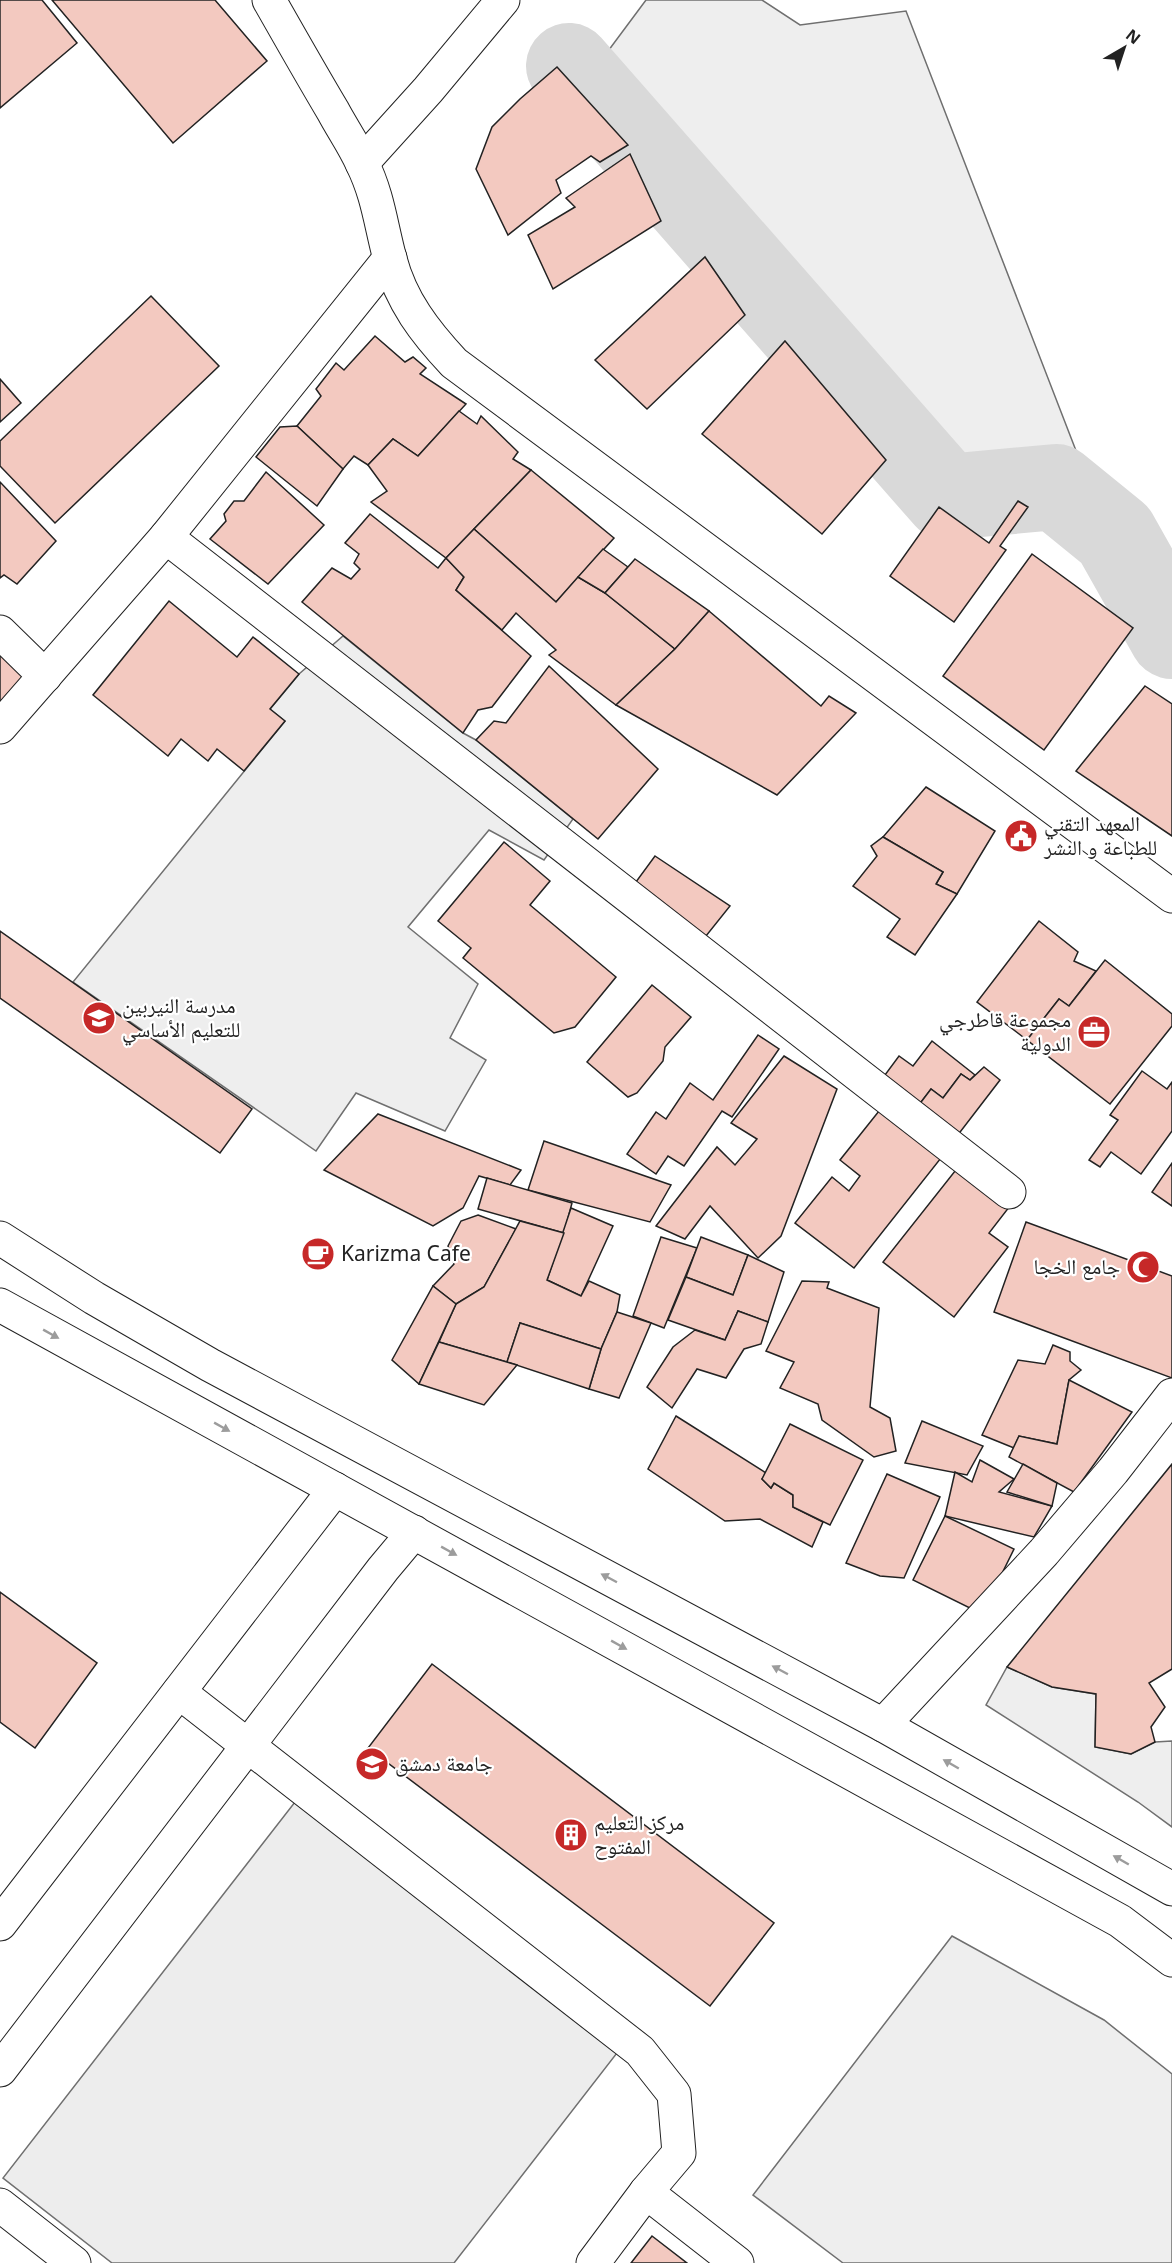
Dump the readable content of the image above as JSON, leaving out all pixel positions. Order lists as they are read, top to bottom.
{
  "places": {
    "public building": ["المعهد التقني للطباعة و النشر"],
    "school or university": ["مدرسة النيربين للتعليم الأساسي", "جامعة دمشق"],
    "office": ["مجموعة قاطرجي الدولية"],
    "cafe": ["Karizma Cafe"],
    "mosque": ["جامع الخجا"],
    "building": ["مركز التعليم المفتوح"]
  },
  "north": "top right"
}
